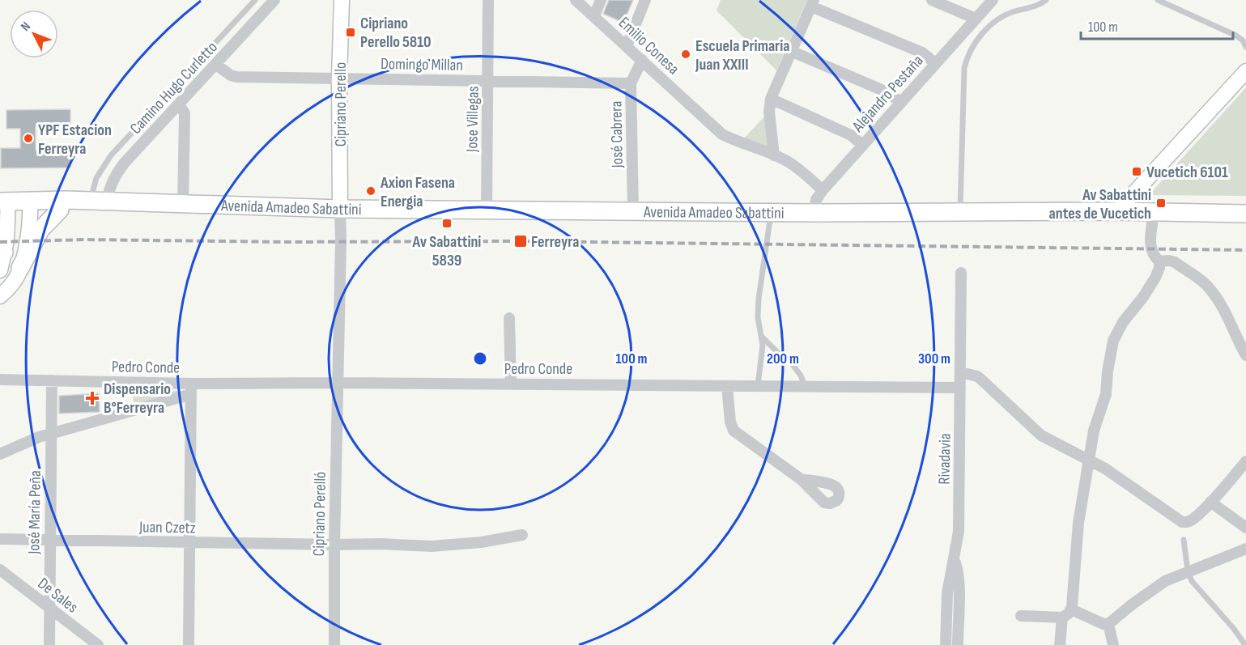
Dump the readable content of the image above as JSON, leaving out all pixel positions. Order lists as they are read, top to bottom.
{
  "streets": {
    "main road": ["Cipriano Perello", "Avenida Amadeo Sabattini"],
    "street": [
      "Emilio Conesa",
      "Domingo Millan",
      "Camino Hugo Curletto",
      "Alejandro Pestaña",
      "Jose Villegas",
      "José Cabrera",
      "Pedro Conde",
      "Rivadavia",
      "José María Peña",
      "Cipriano Perelló",
      "Juan Czetz",
      "De Sales"
    ]
  },
  "crossings": [
    ["Emilio Conesa", "Alejandro Pestaña"],
    ["Emilio Conesa", "José Cabrera"],
    ["Domingo Millan", "Camino Hugo Curletto"],
    ["Domingo Millan", "Cipriano Perello"],
    ["Domingo Millan", "Jose Villegas"],
    ["Domingo Millan", "José Cabrera"],
    ["Camino Hugo Curletto", "Avenida Amadeo Sabattini"],
    ["Alejandro Pestaña", "Avenida Amadeo Sabattini"],
    ["Cipriano Perello", "Avenida Amadeo Sabattini"],
    ["Cipriano Perello", "Cipriano Perelló"],
    ["Jose Villegas", "Avenida Amadeo Sabattini"],
    ["José Cabrera", "Avenida Amadeo Sabattini"],
    ["Avenida Amadeo Sabattini", "Cipriano Perelló"],
    ["Pedro Conde", "Rivadavia"],
    ["Pedro Conde", "José María Peña"],
    ["Pedro Conde", "Cipriano Perelló"],
    ["José María Peña", "Juan Czetz"],
    ["José María Peña", "De Sales"],
    ["Cipriano Perelló", "Juan Czetz"]
  ],
  "places": {
    "transit": [
      "Cipriano Perello 5810",
      "Vucetich 6101",
      "Av Sabattini antes de Vucetich",
      "Av Sabattini 5839",
      "Ferreyra"
    ],
    "other": ["Escuela Primaria Juan XXIII", "YPF Estacion Ferreyra", "Axion Fasena Energia"],
    "health": ["Dispensario B°Ferreyra"]
  },
  "scale_bar": "100 m",
  "north": "top left",
  "rings": ["100 m", "200 m", "300 m"]
}
